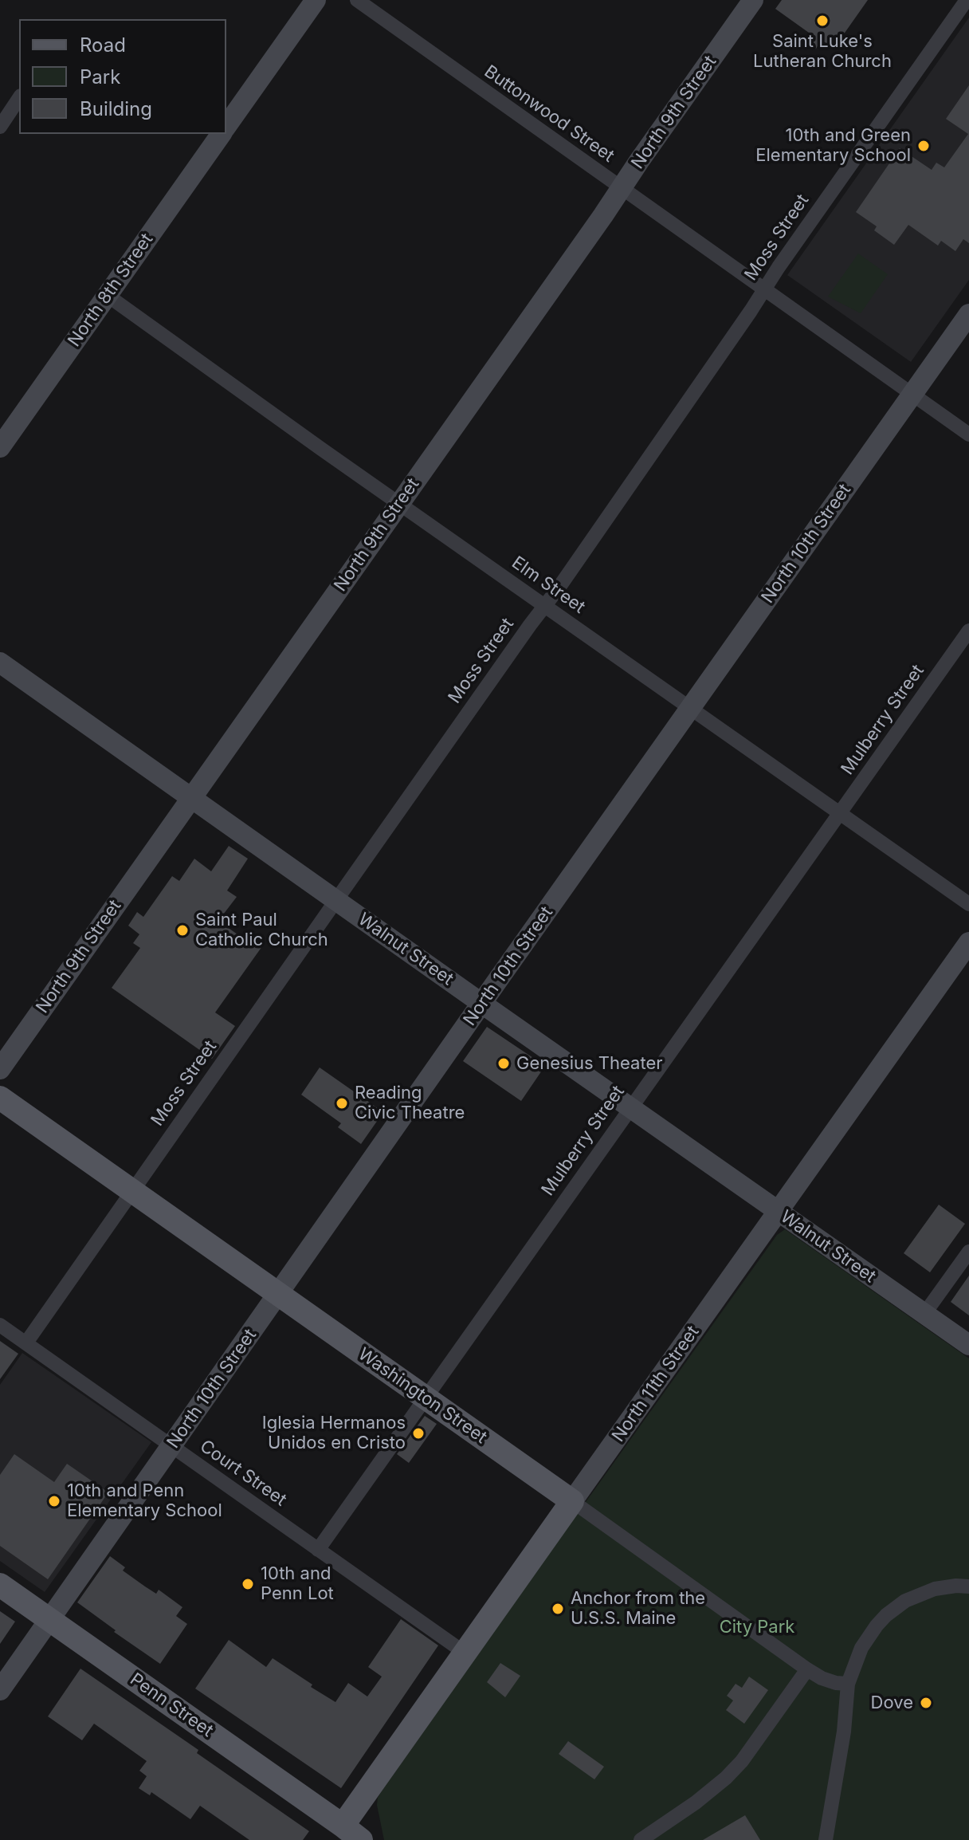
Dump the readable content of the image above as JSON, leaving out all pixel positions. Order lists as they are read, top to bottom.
{
  "streets": {
    "main road": ["North 11th Street", "Washington Street", "Penn Street"],
    "street": [
      "North 9th Street",
      "Buttonwood Street",
      "Moss Street",
      "North 8th Street",
      "North 10th Street",
      "Elm Street",
      "Mulberry Street",
      "Walnut Street",
      "Court Street"
    ]
  },
  "crossings": [
    ["North 9th Street", "Buttonwood Street"],
    ["North 9th Street", "Elm Street"],
    ["North 9th Street", "Walnut Street"],
    ["Buttonwood Street", "Moss Street"],
    ["Buttonwood Street", "North 10th Street"],
    ["Moss Street", "Elm Street"],
    ["Moss Street", "Walnut Street"],
    ["Moss Street", "Washington Street"],
    ["Moss Street", "Court Street"],
    ["North 8th Street", "Elm Street"],
    ["North 10th Street", "Elm Street"],
    ["North 10th Street", "Walnut Street"],
    ["North 10th Street", "Washington Street"],
    ["North 10th Street", "Court Street"],
    ["North 10th Street", "Penn Street"],
    ["Elm Street", "Mulberry Street"],
    ["Mulberry Street", "Walnut Street"],
    ["Mulberry Street", "Washington Street"],
    ["Mulberry Street", "Court Street"],
    ["Walnut Street", "North 11th Street"],
    ["North 11th Street", "Washington Street"],
    ["North 11th Street", "Court Street"],
    ["North 11th Street", "Penn Street"]
  ],
  "parks": ["City Park"],
  "places": [
    "Saint Luke's Lutheran Church",
    "10th and Green Elementary School",
    "Saint Paul Catholic Church",
    "Genesius Theater",
    "Reading Civic Theatre",
    "Iglesia Hermanos Unidos en Cristo",
    "10th and Penn Elementary School",
    "10th and Penn Lot",
    "Anchor from the U.S.S. Maine",
    "Dove"
  ],
  "legend": ["Road", "Park", "Building"]
}
